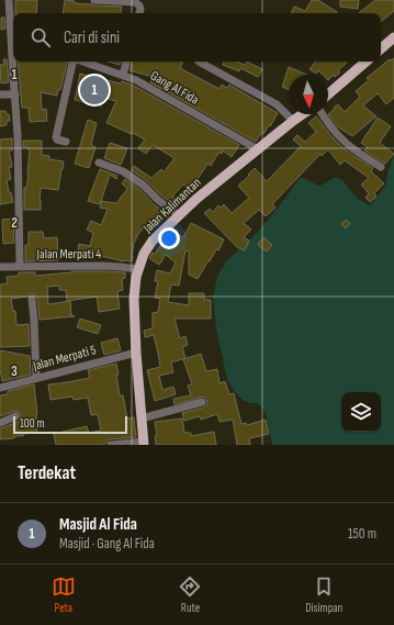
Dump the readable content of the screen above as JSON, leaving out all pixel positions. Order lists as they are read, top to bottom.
{
  "streets": {
    "main road": ["Jalan Kalimantan"],
    "street": ["Gang Al Fida", "Jalan Merpati 4", "Jalan Merpati 5"]
  },
  "crossings": [
    ["Gang Al Fida", "Jalan Kalimantan"],
    ["Jalan Kalimantan", "Jalan Merpati 4"],
    ["Jalan Kalimantan", "Jalan Merpati 5"]
  ],
  "scale_bar": "100 m",
  "north": "bottom",
  "page": {
    "search": "Cari di sini",
    "pins": "1",
    "scale": "100 m",
    "heading": "Terdekat",
    "list": [
      {
        "mark": "1",
        "name": "Masjid Al Fida",
        "note": "Masjid · Gang Al Fida",
        "value": "150 m"
      }
    ],
    "nav": ["Peta", "Rute", "Disimpan"]
  },
  "grid": {
    "rows": ["1", "2", "3"]
  }
}
